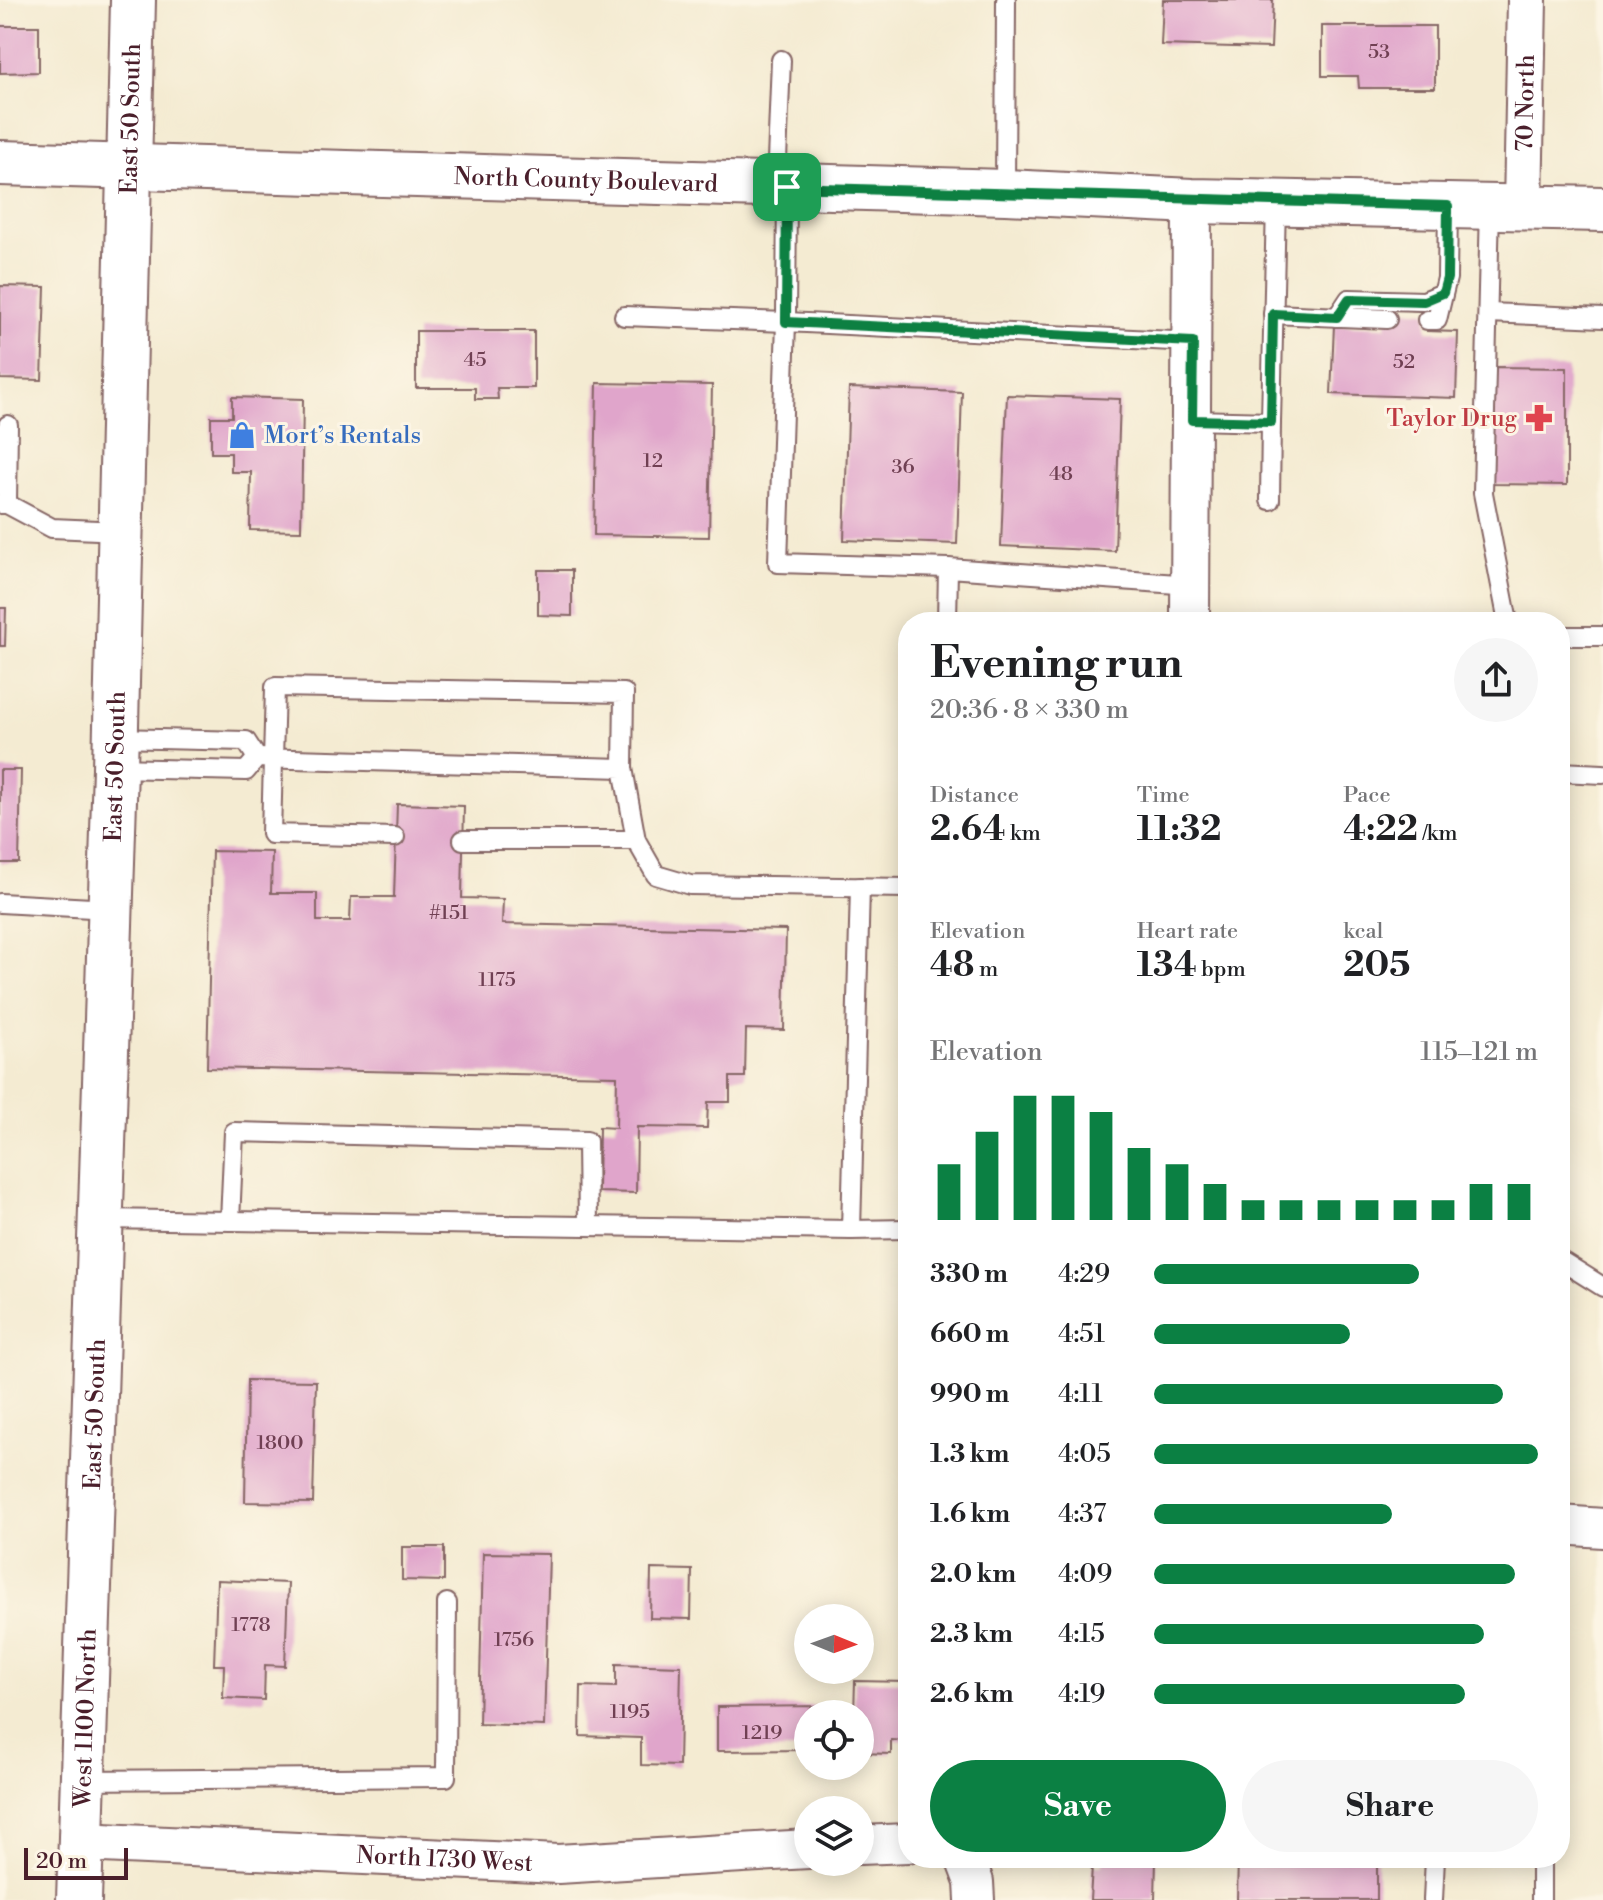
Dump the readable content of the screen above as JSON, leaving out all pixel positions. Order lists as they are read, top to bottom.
{
  "streets": {
    "main road": ["East 50 South", "North County Boulevard", "West 1100 North"],
    "street": ["70 North", "North 1730 West"]
  },
  "crossings": [
    ["70 North", "North County Boulevard"],
    ["East 50 South", "North County Boulevard"],
    ["East 50 South", "West 1100 North"],
    ["West 1100 North", "North 1730 West"]
  ],
  "places": {
    "pharmacy": ["Taylor Drug"],
    "shop": ["Mort’s Rentals"]
  },
  "house_numbers": [
    "53",
    "45",
    "52",
    "12",
    "36",
    "48",
    "#151",
    "1175",
    "1800",
    "1778",
    "1756",
    "1195",
    "1219"
  ],
  "scale_bar": "20 m",
  "north": "right",
  "page": {
    "heading": ["Evening run", "20:36 · 8 × 330 m"],
    "stats": [
      ["Distance", "2.64 km"],
      ["Time", "11:32"],
      ["Pace", "4:22 /km"],
      ["Elevation", "48 m"],
      ["Heart rate", "134 bpm"],
      ["kcal", "205"]
    ],
    "chart": ["Elevation", "115–121 m"],
    "list": [
      {
        "name": "330 m",
        "note": "4:29"
      },
      {
        "name": "660 m",
        "note": "4:51"
      },
      {
        "name": "990 m",
        "note": "4:11"
      },
      {
        "name": "1.3 km",
        "note": "4:05"
      },
      {
        "name": "1.6 km",
        "note": "4:37"
      },
      {
        "name": "2.0 km",
        "note": "4:09"
      },
      {
        "name": "2.3 km",
        "note": "4:15"
      },
      {
        "name": "2.6 km",
        "note": "4:19"
      }
    ],
    "buttons": ["Save", "Share"],
    "scale": "20 m"
  }
}
